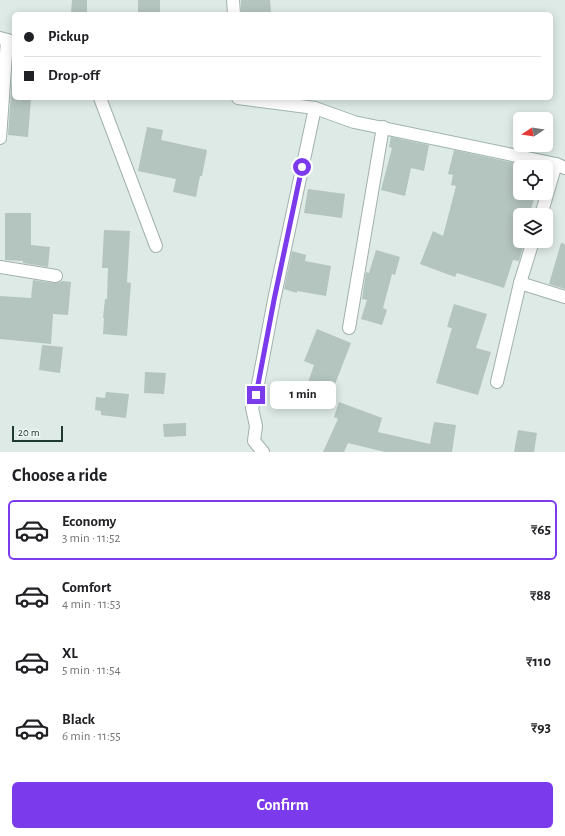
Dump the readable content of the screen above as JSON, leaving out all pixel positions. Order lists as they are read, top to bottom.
{
  "scale_bar": "20 m",
  "north": "left",
  "page": {
    "banner": ["Pickup", "Drop-off"],
    "bubble": "1 min",
    "scale": "20 m",
    "heading": "Choose a ride",
    "list": [
      {
        "name": "Economy",
        "note": "3 min · 11:52",
        "value": "₹65"
      },
      {
        "name": "Comfort",
        "note": "4 min · 11:53",
        "value": "₹88"
      },
      {
        "name": "XL",
        "note": "5 min · 11:54",
        "value": "₹110"
      },
      {
        "name": "Black",
        "note": "6 min · 11:55",
        "value": "₹93"
      }
    ],
    "buttons": "Confirm"
  }
}
